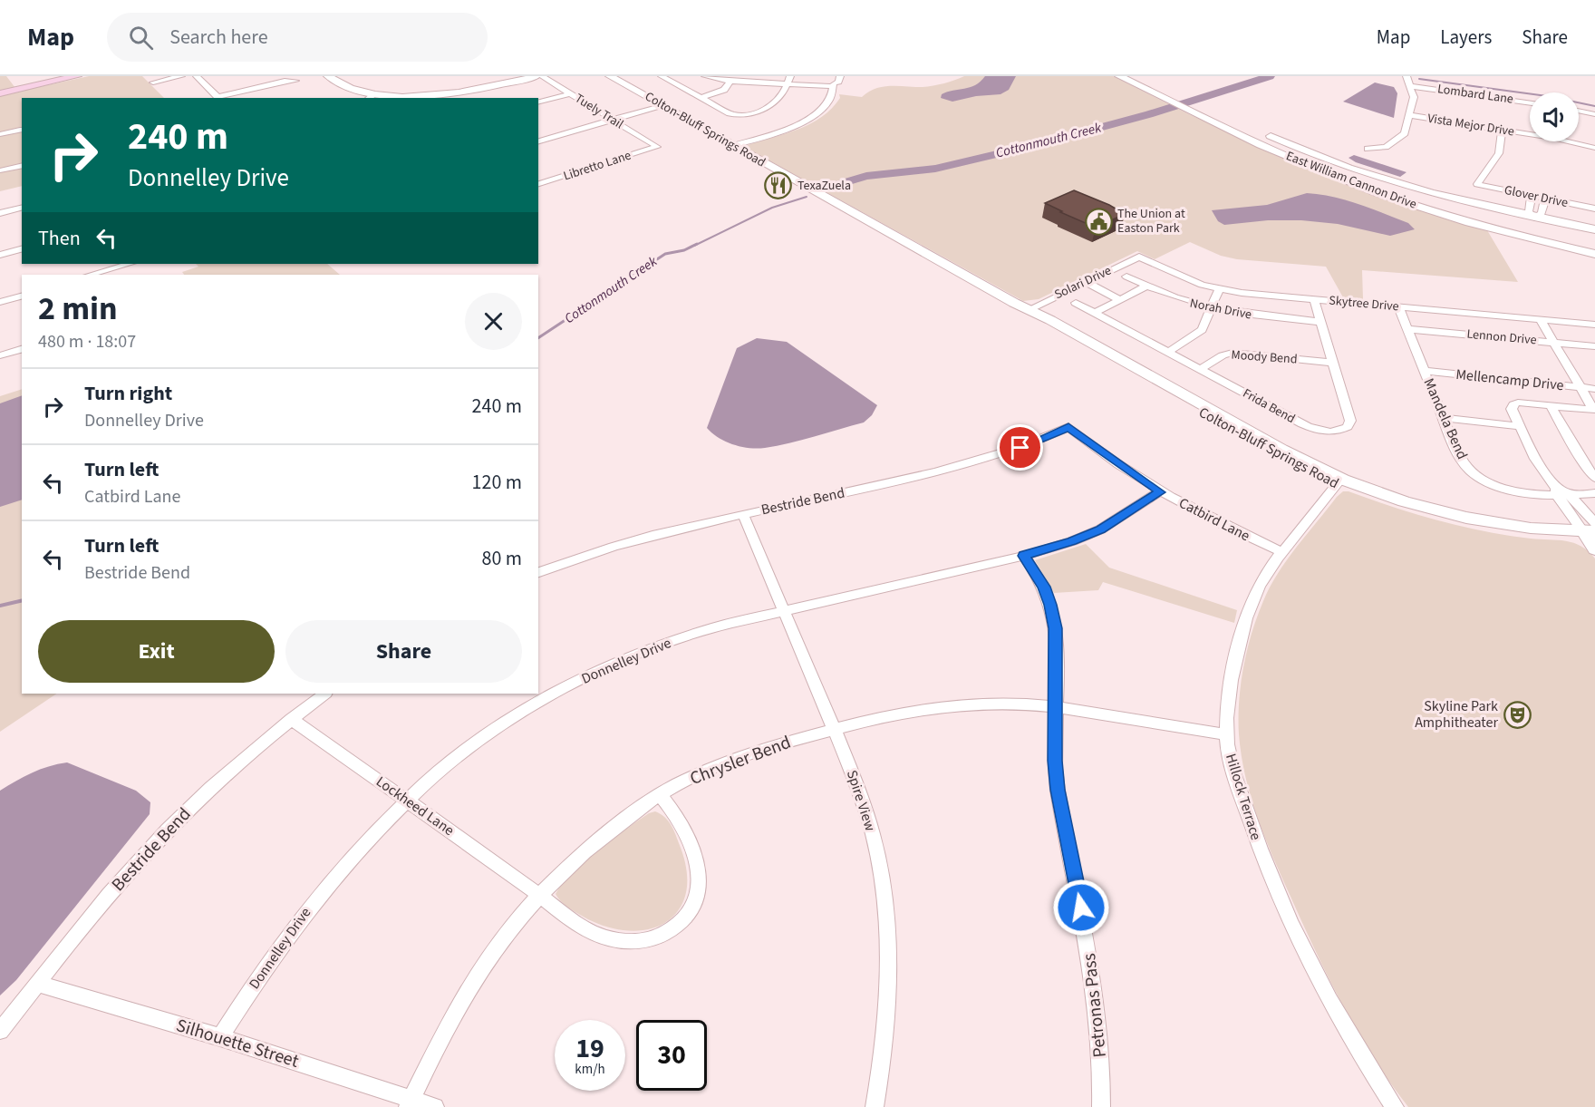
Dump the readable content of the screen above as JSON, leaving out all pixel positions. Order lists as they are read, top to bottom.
{
  "streets": {
    "street": [
      "Lombard Lane",
      "Tuely Trail",
      "Vista Mejor Drive",
      "Colton-Bluff Springs Road",
      "Libretto Lane",
      "East William Cannon Drive",
      "Glover Drive",
      "Solari Drive",
      "Skytree Drive",
      "Norah Drive",
      "Lennon Drive",
      "Moody Bend",
      "Mellencamp Drive",
      "Frida Bend",
      "Mandela Bend",
      "Bestride Bend",
      "Catbird Lane",
      "Donnelley Drive",
      "Chrysler Bend",
      "Hillock Terrace",
      "Spire View",
      "Lockheed Lane",
      "Petronas Pass",
      "Silhouette Street"
    ]
  },
  "crossings": [
    ["Tuely Trail", "Libretto Lane"],
    ["Vista Mejor Drive", "Glover Drive"],
    ["Colton-Bluff Springs Road", "Solari Drive"],
    ["Colton-Bluff Springs Road", "Hillock Terrace"],
    ["Solari Drive", "Skytree Drive"],
    ["Skytree Drive", "Frida Bend"],
    ["Skytree Drive", "Mandela Bend"],
    ["Norah Drive", "Frida Bend"],
    ["Lennon Drive", "Mandela Bend"],
    ["Moody Bend", "Frida Bend"],
    ["Mellencamp Drive", "Mandela Bend"],
    ["Bestride Bend", "Catbird Lane"],
    ["Bestride Bend", "Spire View"],
    ["Bestride Bend", "Lockheed Lane"],
    ["Bestride Bend", "Silhouette Street"],
    ["Catbird Lane", "Donnelley Drive"],
    ["Catbird Lane", "Hillock Terrace"],
    ["Donnelley Drive", "Spire View"],
    ["Donnelley Drive", "Lockheed Lane"],
    ["Donnelley Drive", "Petronas Pass"],
    ["Donnelley Drive", "Silhouette Street"],
    ["Chrysler Bend", "Hillock Terrace"],
    ["Chrysler Bend", "Spire View"],
    ["Chrysler Bend", "Lockheed Lane"],
    ["Chrysler Bend", "Petronas Pass"],
    ["Chrysler Bend", "Silhouette Street"]
  ],
  "water": ["Cottonmouth Creek"],
  "places": {
    "restaurant": ["TexaZuela"],
    "public building": ["The Union at Easton Park"],
    "theatre": ["Skyline Park Amphitheater"]
  },
  "page": {
    "header": "Map",
    "search": "Search here",
    "nav": ["Map", "Layers", "Share"],
    "turn": ["240 m", "Donnelley Drive"],
    "then": "Then",
    "heading": ["2 min", "480 m · 18:07"],
    "list": [
      {
        "name": "Turn right",
        "note": "Donnelley Drive",
        "value": "240 m"
      },
      {
        "name": "Turn left",
        "note": "Catbird Lane",
        "value": "120 m"
      },
      {
        "name": "Turn left",
        "note": "Bestride Bend",
        "value": "80 m"
      }
    ],
    "buttons": ["Exit", "Share"],
    "speed": "19 km/h",
    "limit": "30"
  }
}
